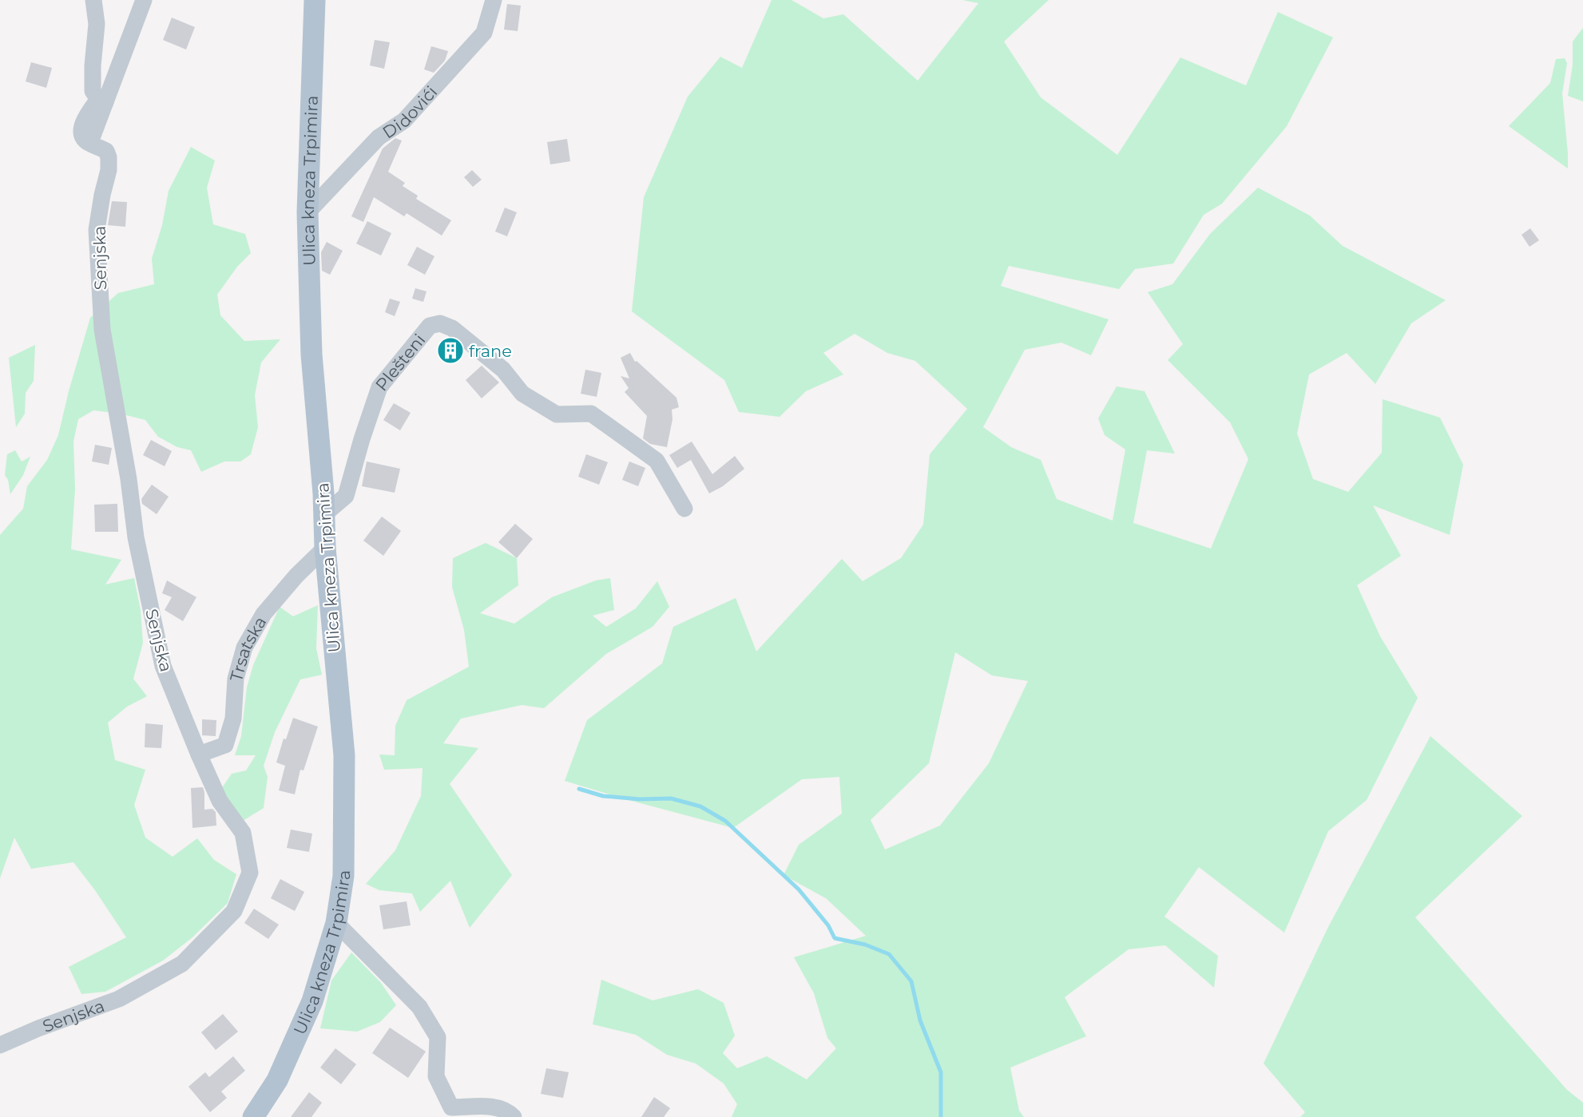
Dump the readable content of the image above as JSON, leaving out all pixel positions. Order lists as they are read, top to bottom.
{
  "streets": {
    "main road": ["Ulica kneza Trpimira"],
    "street": [
      "Didovići",
      "Senjska",
      "Plešteni",
      "Trsatska"
    ]
  },
  "crossings": [
    ["Didovići", "Ulica kneza Trpimira"],
    ["Ulica kneza Trpimira", "Plešteni"],
    ["Ulica kneza Trpimira", "Trsatska"],
    ["Senjska", "Trsatska"]
  ],
  "places": {
    "building": ["frane"]
  }
}
